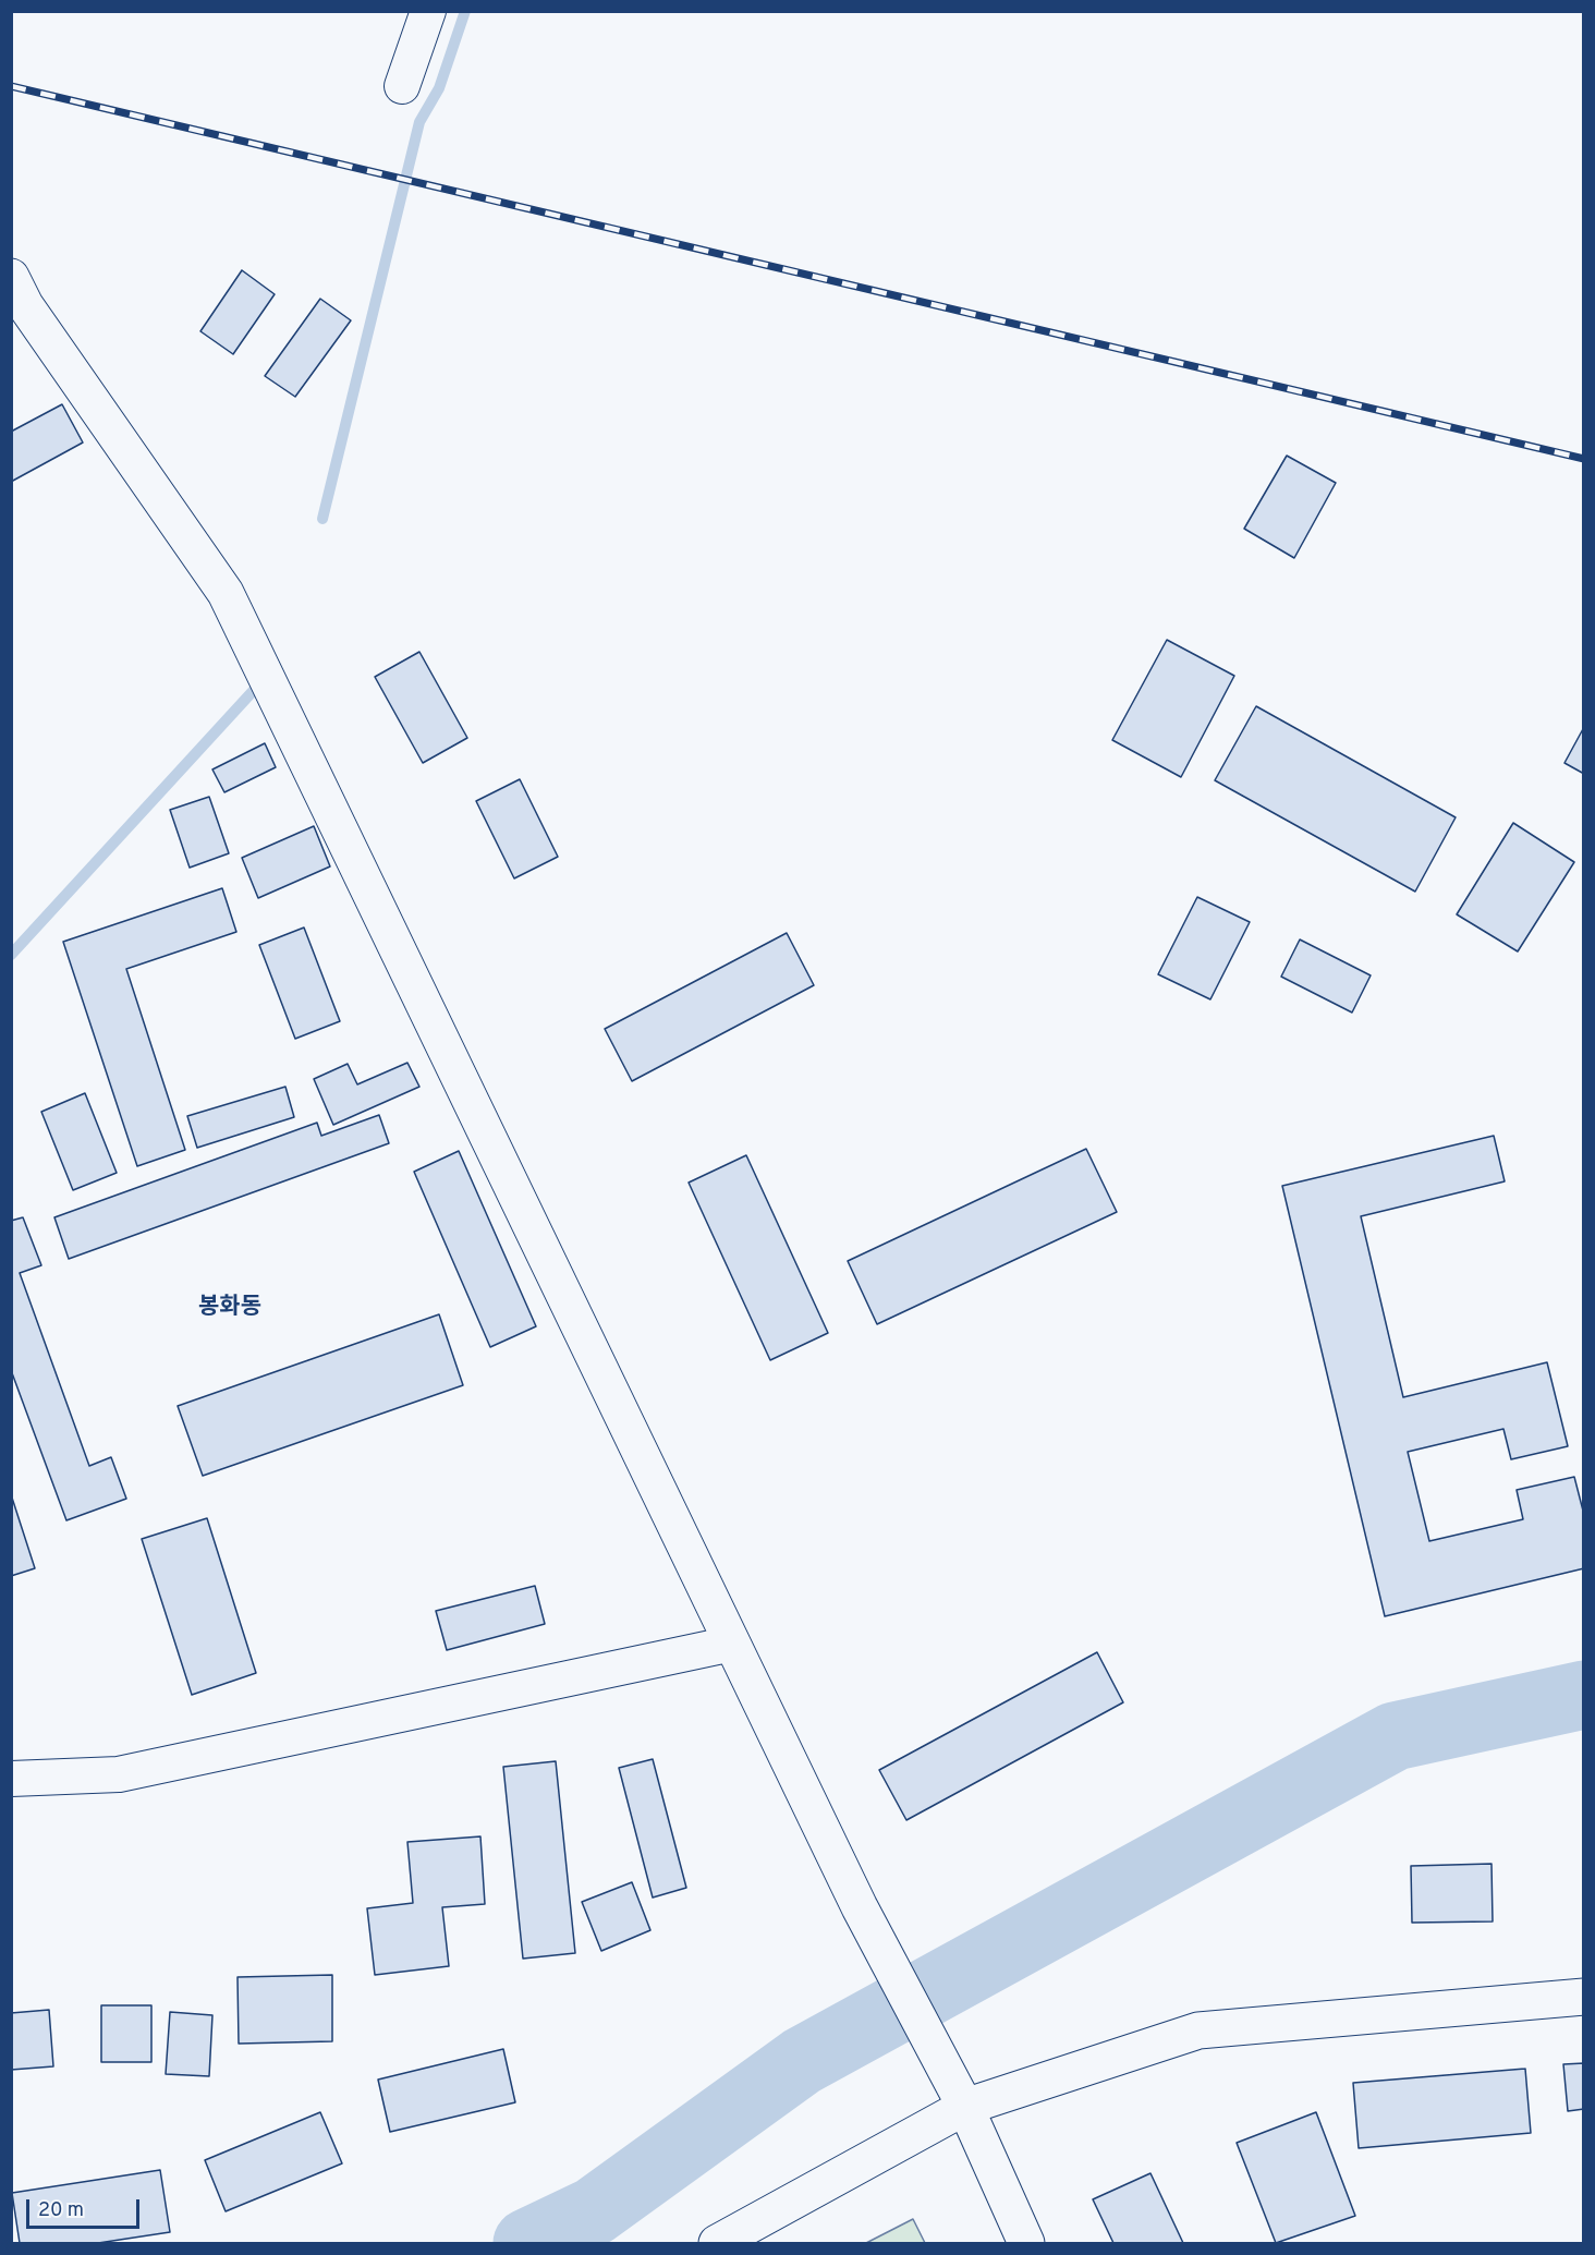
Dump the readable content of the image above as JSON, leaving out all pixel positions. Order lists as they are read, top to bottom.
{
  "districts": ["봉화동"],
  "scale_bar": "20 m"
}
